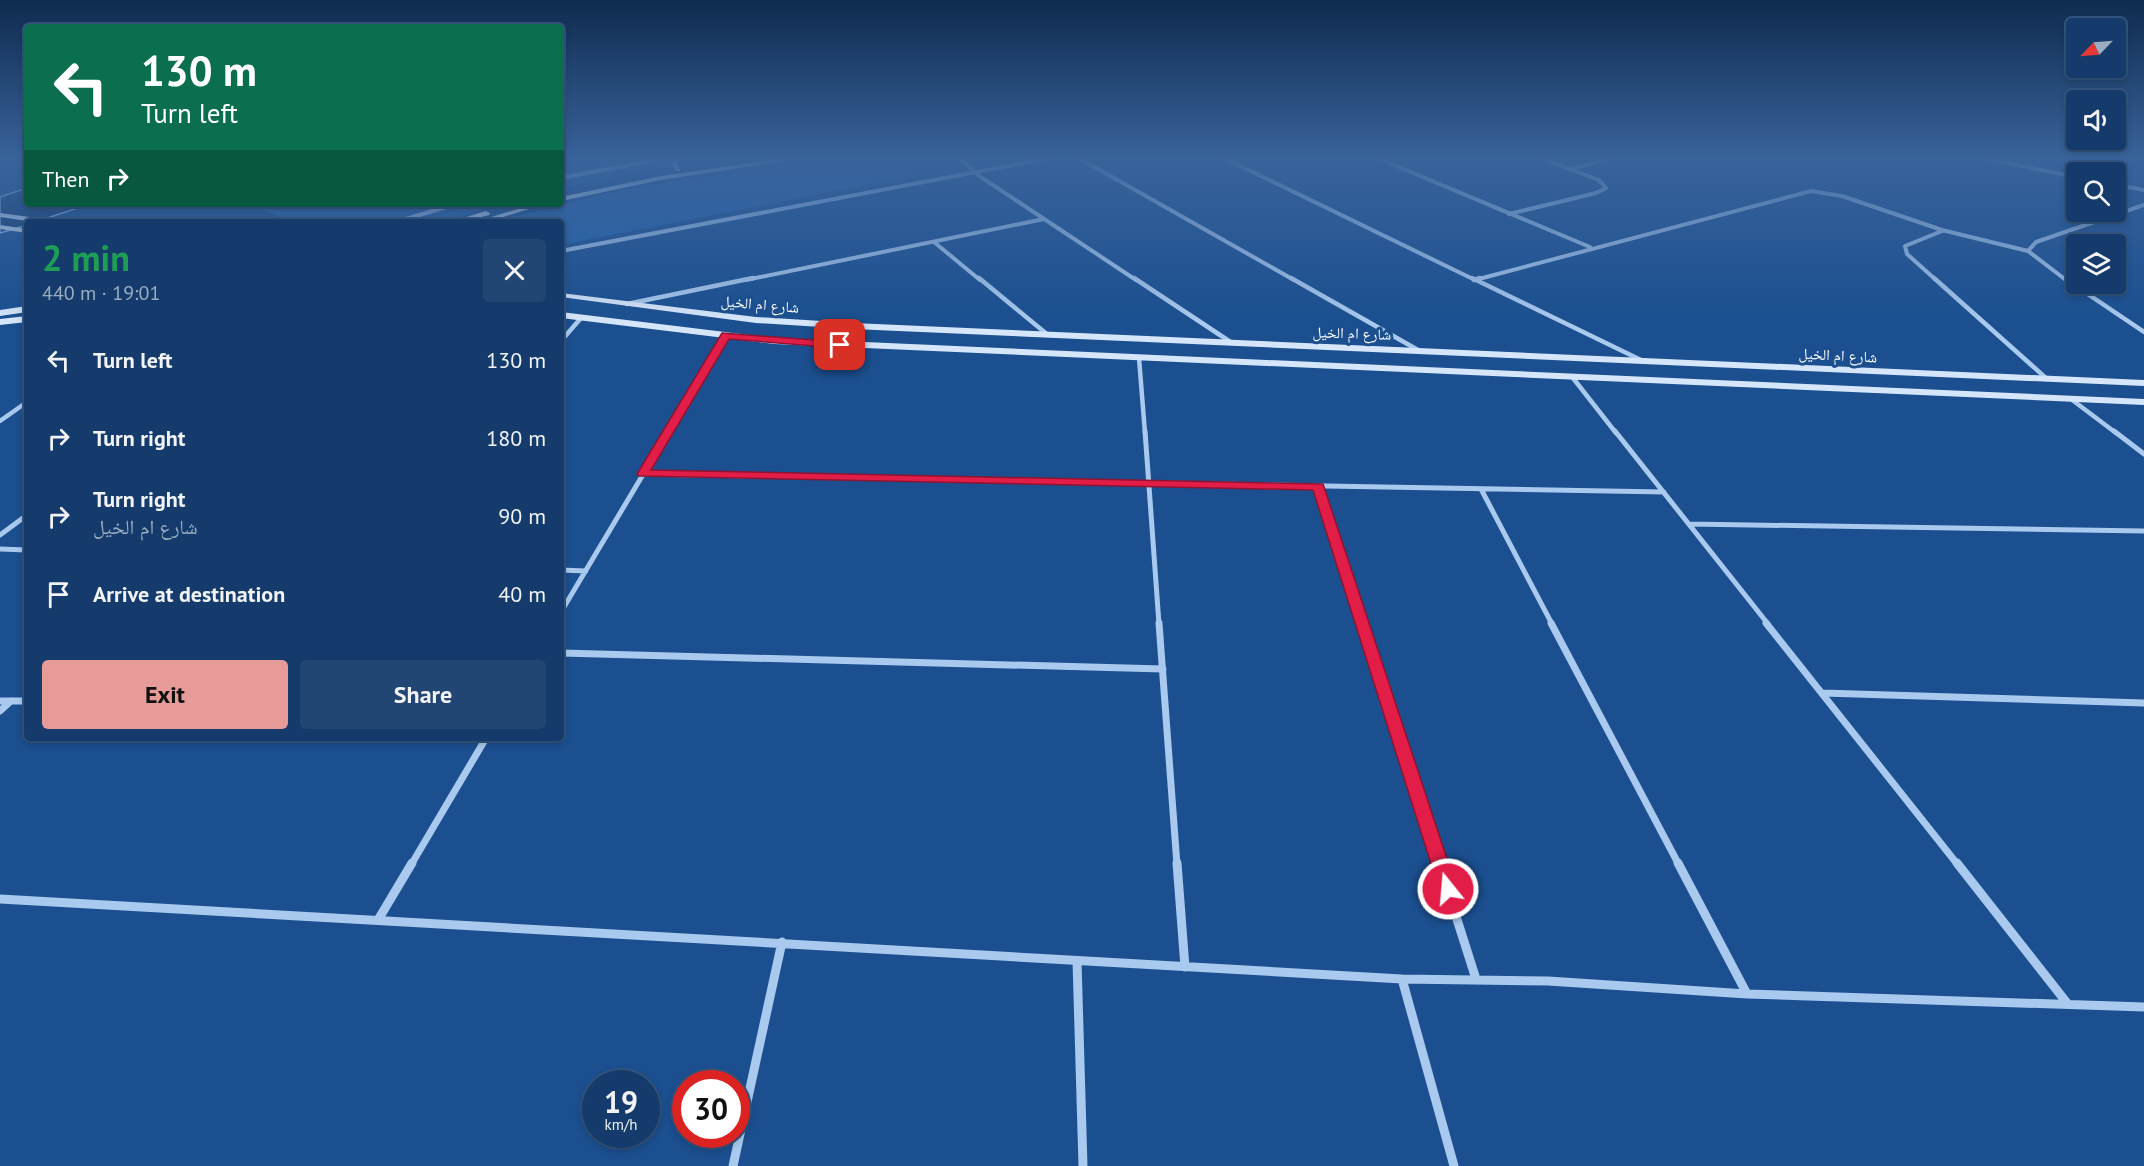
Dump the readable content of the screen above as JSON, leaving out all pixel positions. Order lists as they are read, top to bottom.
{
  "streets": {
    "main road": ["شارع ام الخيل"]
  },
  "north": "bottom left",
  "page": {
    "turn": ["130 m", "Turn left"],
    "then": "Then",
    "heading": ["2 min", "440 m · 19:01"],
    "list": [
      {
        "name": "Turn left",
        "value": "130 m"
      },
      {
        "name": "Turn right",
        "value": "180 m"
      },
      {
        "name": "Turn right",
        "note": "شارع ام الخيل",
        "value": "90 m"
      },
      {
        "name": "Arrive at destination",
        "value": "40 m"
      }
    ],
    "buttons": ["Exit", "Share"],
    "speed": "19 km/h",
    "limit": "30"
  }
}
